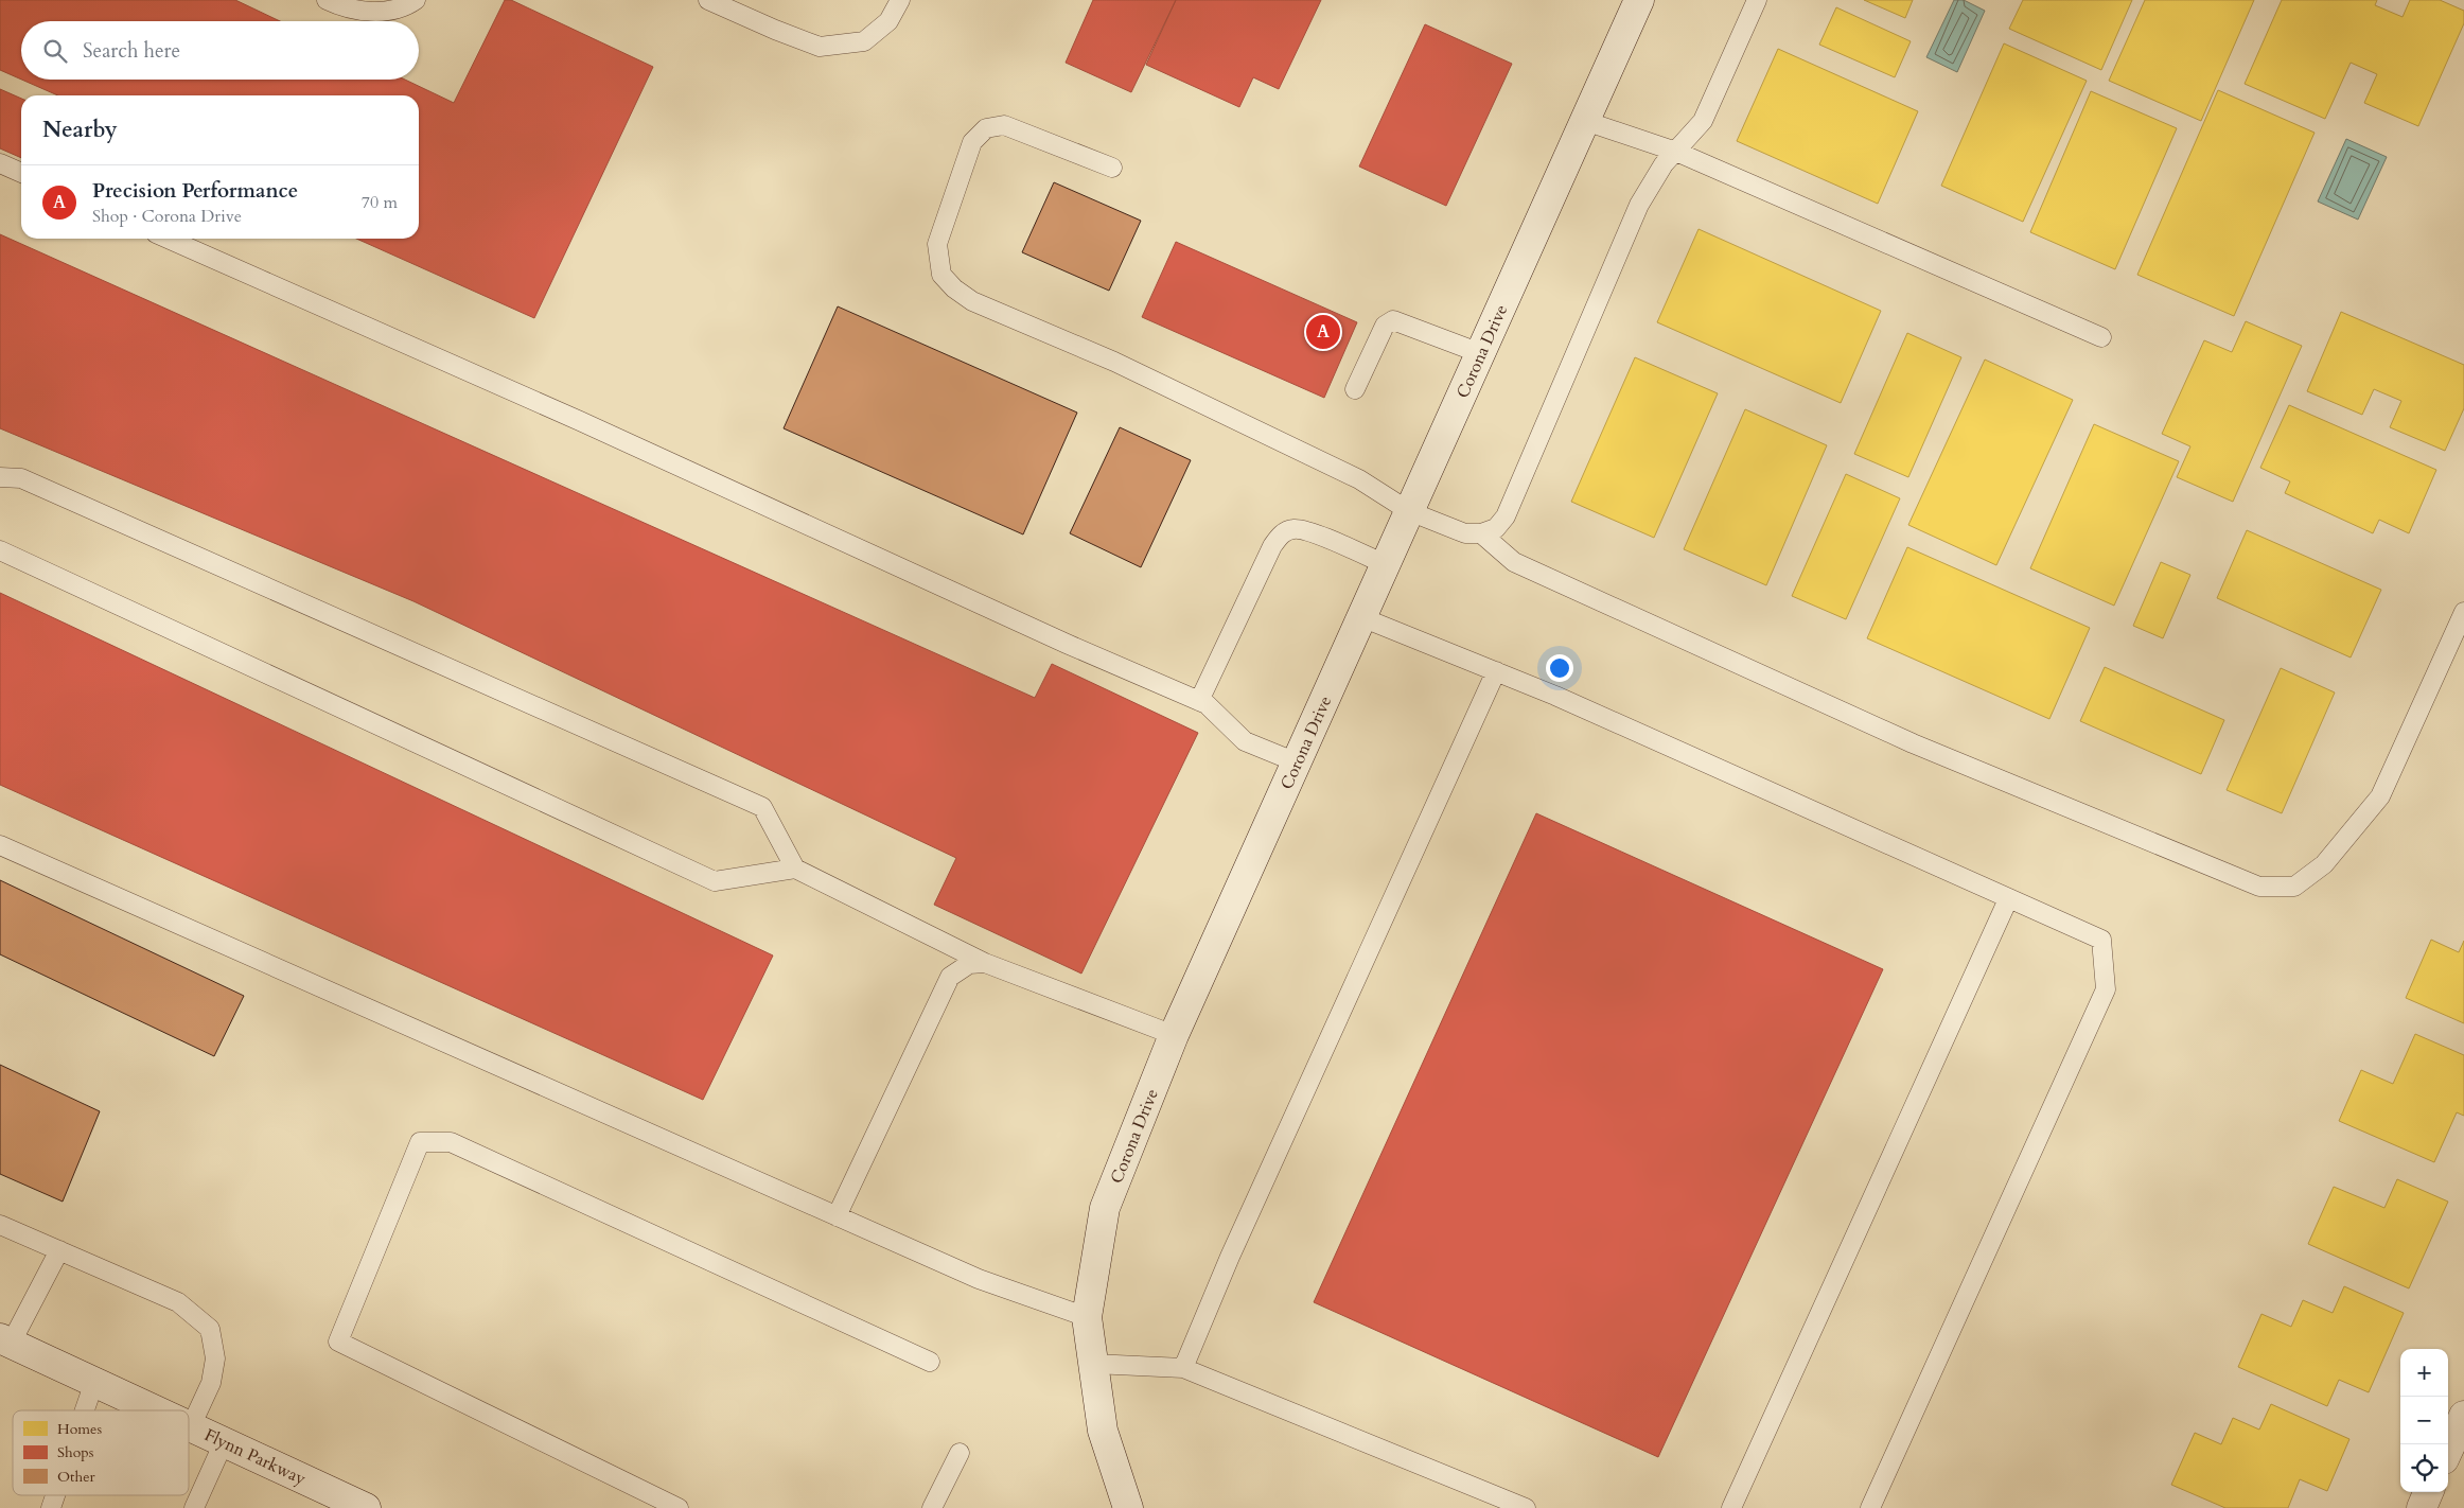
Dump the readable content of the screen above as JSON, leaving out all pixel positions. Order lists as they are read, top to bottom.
{
  "streets": {
    "street": ["Corona Drive", "Flynn Parkway"]
  },
  "legend": ["Homes", "Shops", "Other"],
  "page": {
    "search": "Search here",
    "heading": "Nearby",
    "list": [
      {
        "mark": "A",
        "name": "Precision Performance",
        "note": "Shop · Corona Drive",
        "value": "70 m"
      }
    ],
    "pins": "A",
    "map_buttons": ["+", "−"]
  }
}
